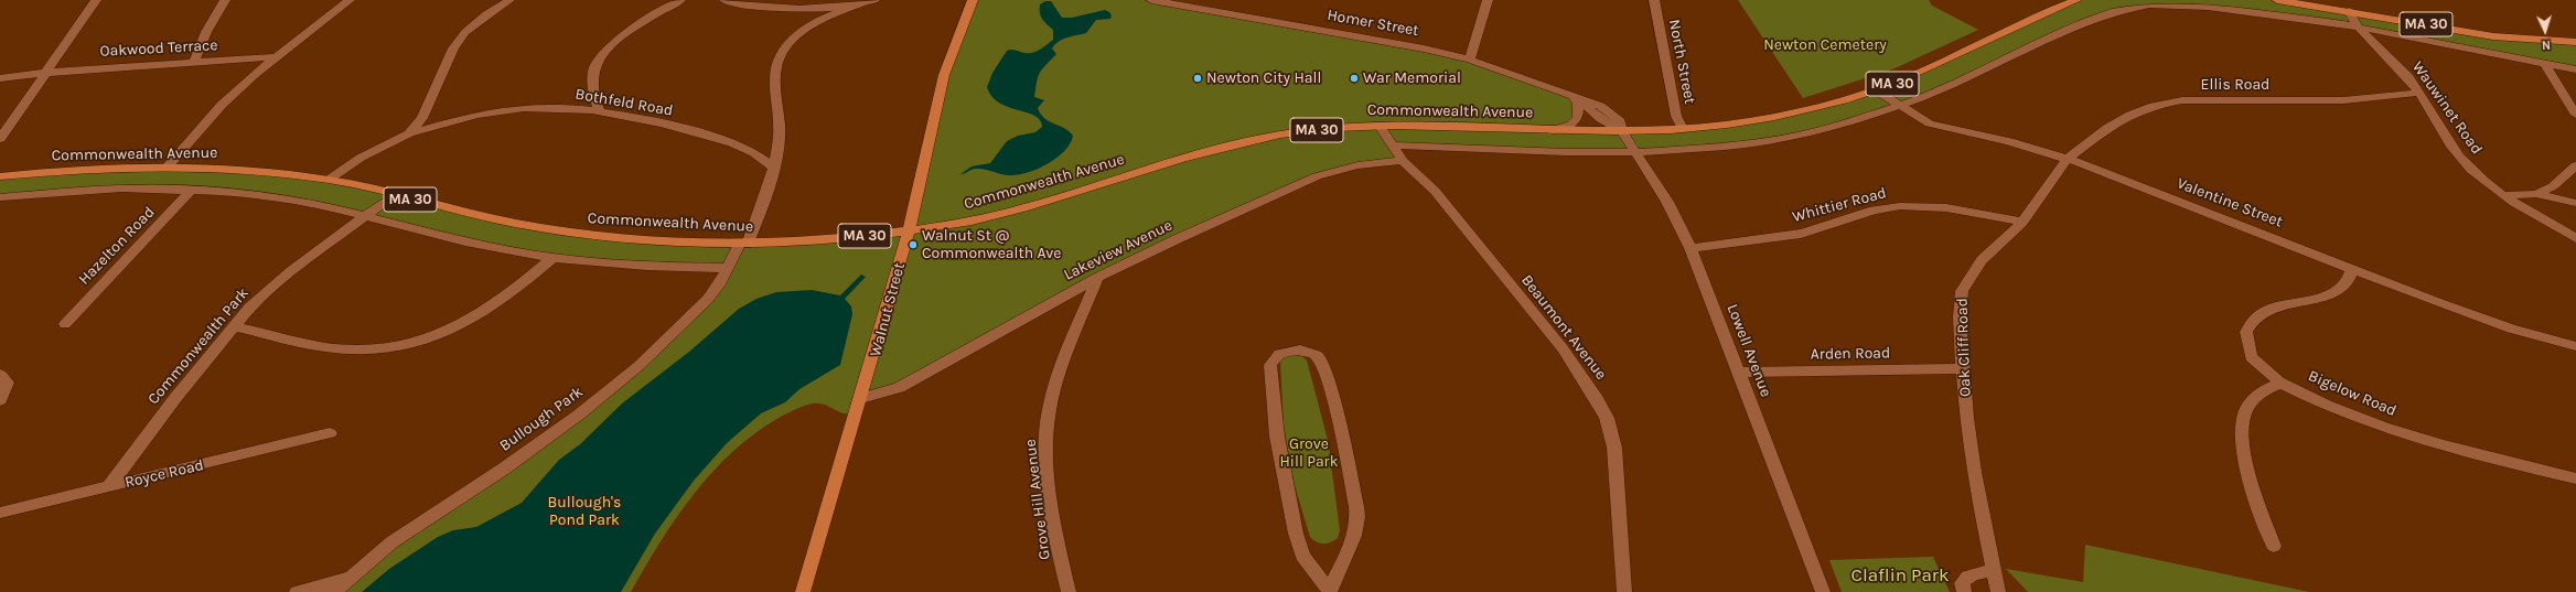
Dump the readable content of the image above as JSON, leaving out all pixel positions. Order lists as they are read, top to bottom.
{
  "streets": {
    "main road": ["MA 30", "Commonwealth Avenue", "Walnut Street"],
    "street": [
      "Homer Street",
      "Oakwood Terrace",
      "North Street",
      "Ellis Road",
      "Bothfeld Road",
      "Wauwinet Road",
      "Valentine Street",
      "Whittier Road",
      "Hazelton Road",
      "Lakeview Avenue",
      "Beaumont Avenue",
      "Commonwealth Park",
      "Oak Cliff Road",
      "Lowell Avenue",
      "Arden Road",
      "Bigelow Road",
      "Bullough Park",
      "Royce Road",
      "Grove Hill Avenue"
    ]
  },
  "crossings": [
    ["Homer Street", "Commonwealth Avenue"],
    ["Homer Street", "Lowell Avenue"],
    ["MA 30", "Wauwinet Road"],
    ["North Street", "Commonwealth Avenue"],
    ["Ellis Road", "Wauwinet Road"],
    ["Ellis Road", "Valentine Street"],
    ["Ellis Road", "Oak Cliff Road"],
    ["Bothfeld Road", "Bullough Park"],
    ["Commonwealth Avenue", "Valentine Street"],
    ["Commonwealth Avenue", "Walnut Street"],
    ["Commonwealth Avenue", "Beaumont Avenue"],
    ["Commonwealth Avenue", "Commonwealth Park"],
    ["Commonwealth Avenue", "Lowell Avenue"],
    ["Commonwealth Avenue", "Bullough Park"],
    ["Valentine Street", "Oak Cliff Road"],
    ["Valentine Street", "Bigelow Road"],
    ["Whittier Road", "Oak Cliff Road"],
    ["Whittier Road", "Lowell Avenue"],
    ["Lakeview Avenue", "Walnut Street"],
    ["Lakeview Avenue", "Beaumont Avenue"],
    ["Lakeview Avenue", "Grove Hill Avenue"],
    ["Commonwealth Park", "Royce Road"],
    ["Oak Cliff Road", "Arden Road"],
    ["Lowell Avenue", "Arden Road"]
  ],
  "parks": [
    "Newton Cemetery",
    "Grove Hill Park",
    "Bullough's Pond Park",
    "Claflin Park"
  ],
  "places": ["Newton City Hall", "War Memorial", "Walnut St @ Commonwealth Ave"],
  "north": "bottom"
}
